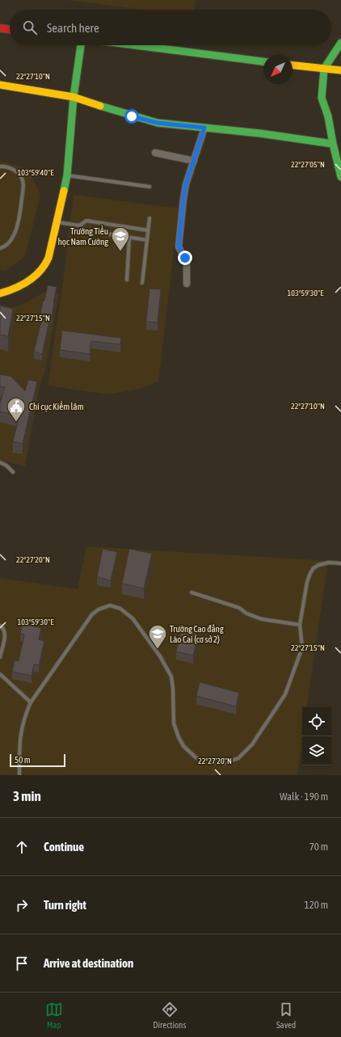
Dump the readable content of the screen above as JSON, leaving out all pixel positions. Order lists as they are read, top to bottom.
{
  "places": {
    "school or university": ["Trường Tiểu học Nam Cường", "Trường Cao đẳng Lào Cai (cơ sở 2)"],
    "public building": ["Chi cục Kiểm lâm"]
  },
  "scale_bar": "50 m",
  "north": "bottom left",
  "page": {
    "search": "Search here",
    "scale": "50 m",
    "heading": ["3 min", "Walk · 190 m"],
    "list": [
      ["Continue", "70 m"],
      ["Turn right", "120 m"],
      "Arrive at destination"
    ],
    "nav": ["Map", "Directions", "Saved"]
  },
  "coordinates": [
    "22°27'10\"N",
    "22°27'05\"N",
    "103°59'40\"E",
    "103°59'30\"E",
    "22°27'15\"N",
    "22°27'20\"N"
  ]
}
